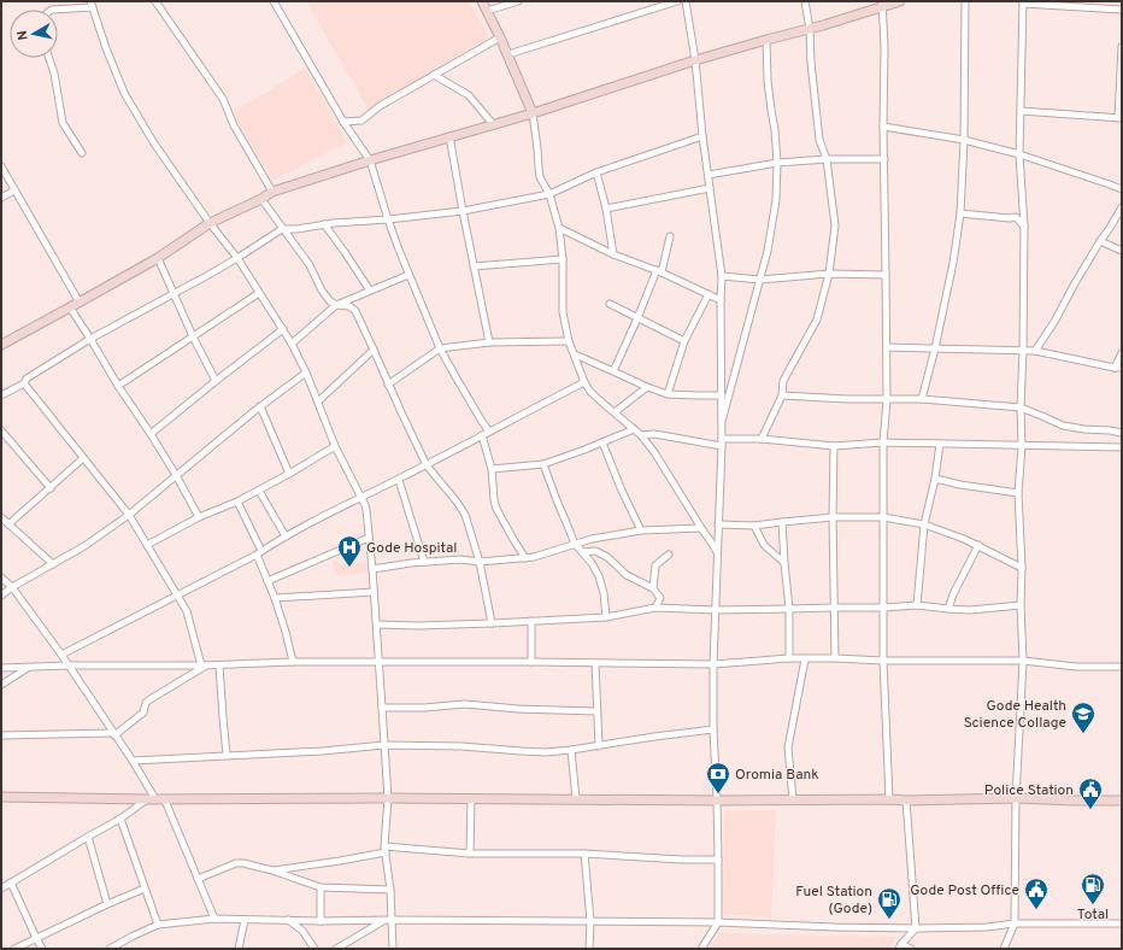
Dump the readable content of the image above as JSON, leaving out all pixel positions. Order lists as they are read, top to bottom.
{
  "places": {
    "hospital": ["Gode Hospital"],
    "school or university": ["Gode Health Science Collage"],
    "bank": ["Oromia Bank"],
    "public building": ["Police Station", "Gode Post Office"],
    "fuel station": ["Total", "Fuel Station (Gode)"]
  },
  "north": "left"
}
